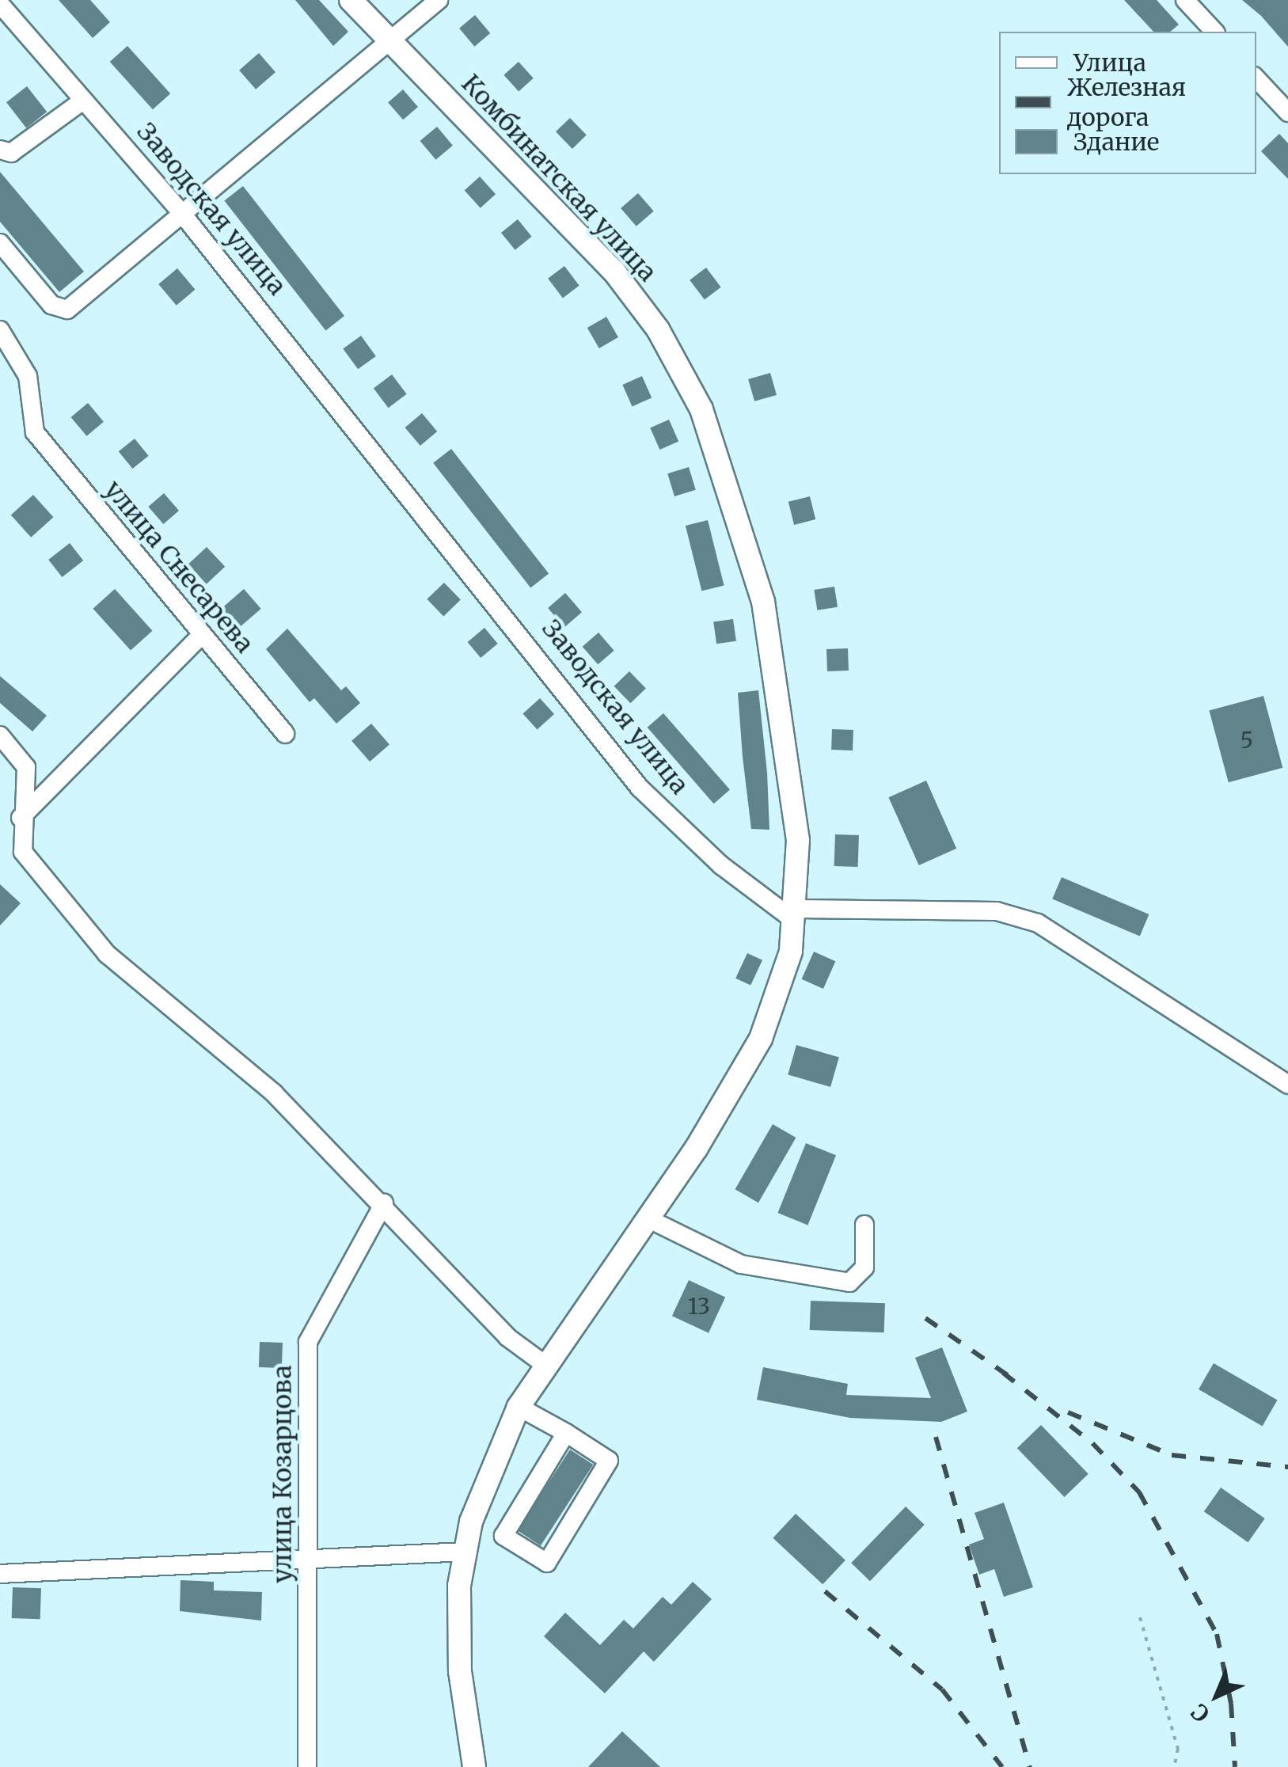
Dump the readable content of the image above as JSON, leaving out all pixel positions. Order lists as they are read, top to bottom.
{
  "streets": {
    "main road": ["Комбинатская улица"],
    "street": ["Заводская улица", "улица Снесарева", "улица Козарцова"]
  },
  "crossings": [
    ["Комбинатская улица", "Заводская улица"]
  ],
  "house_numbers": ["5", "13"],
  "legend": ["Улица", "Железная дорога", "Здание"],
  "north": "bottom left"
}
